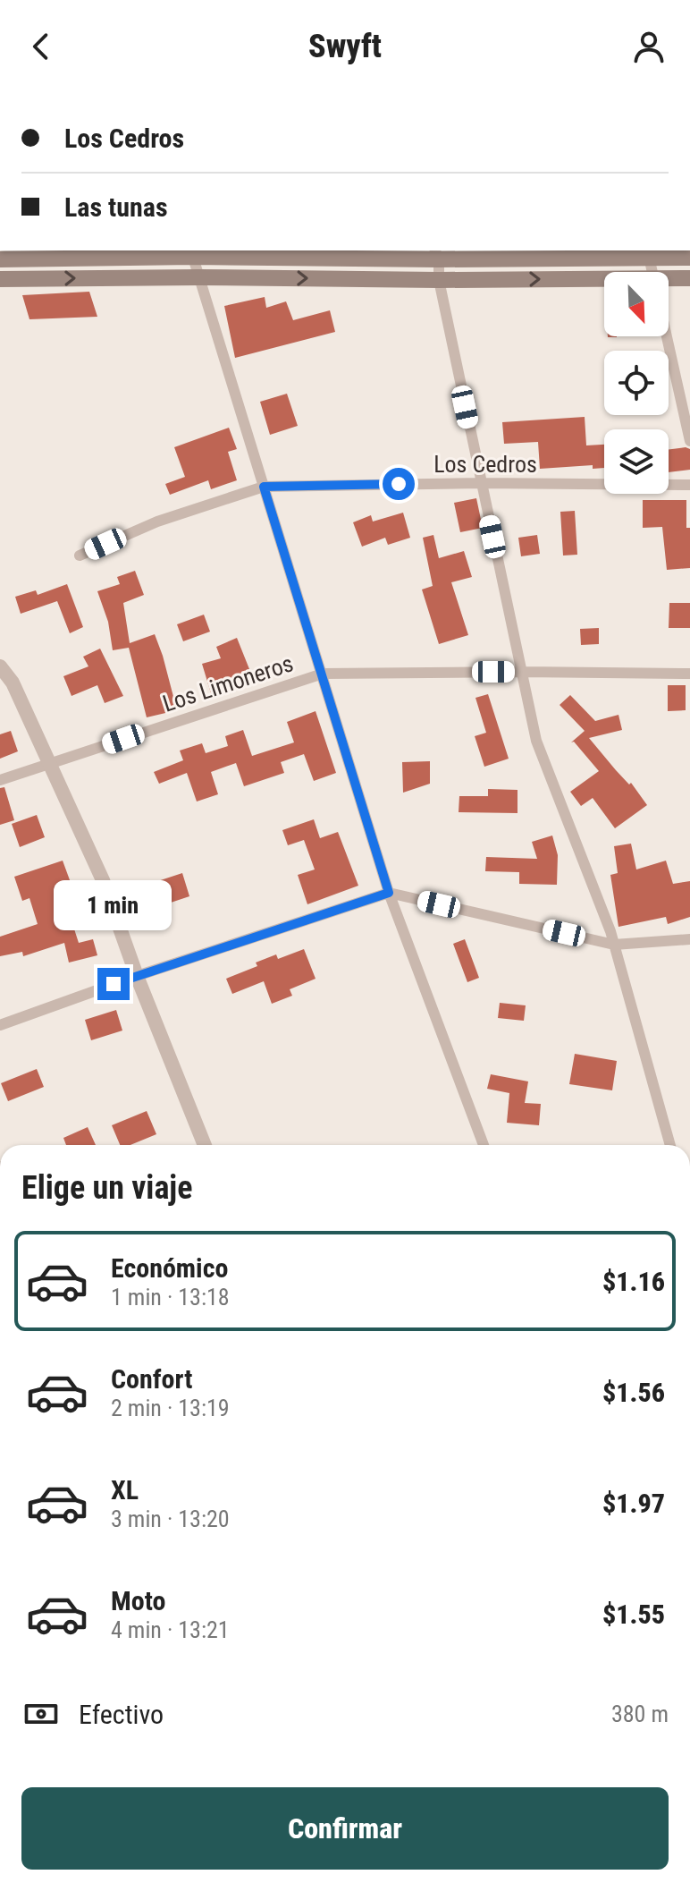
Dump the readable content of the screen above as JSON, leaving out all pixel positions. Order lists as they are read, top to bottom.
{
  "streets": {
    "street": ["Los Cedros", "Los Limoneros"]
  },
  "north": "bottom right",
  "page": {
    "header": "Swyft",
    "banner": ["Los Cedros", "Las tunas"],
    "bubble": "1 min",
    "heading": "Elige un viaje",
    "list": [
      {
        "name": "Económico",
        "note": "1 min · 13:18",
        "value": "$1.16"
      },
      {
        "name": "Confort",
        "note": "2 min · 13:19",
        "value": "$1.56"
      },
      {
        "name": "XL",
        "note": "3 min · 13:20",
        "value": "$1.97"
      },
      {
        "name": "Moto",
        "note": "4 min · 13:21",
        "value": "$1.55"
      }
    ],
    "pay": ["Efectivo", "380 m"],
    "buttons": "Confirmar"
  }
}
